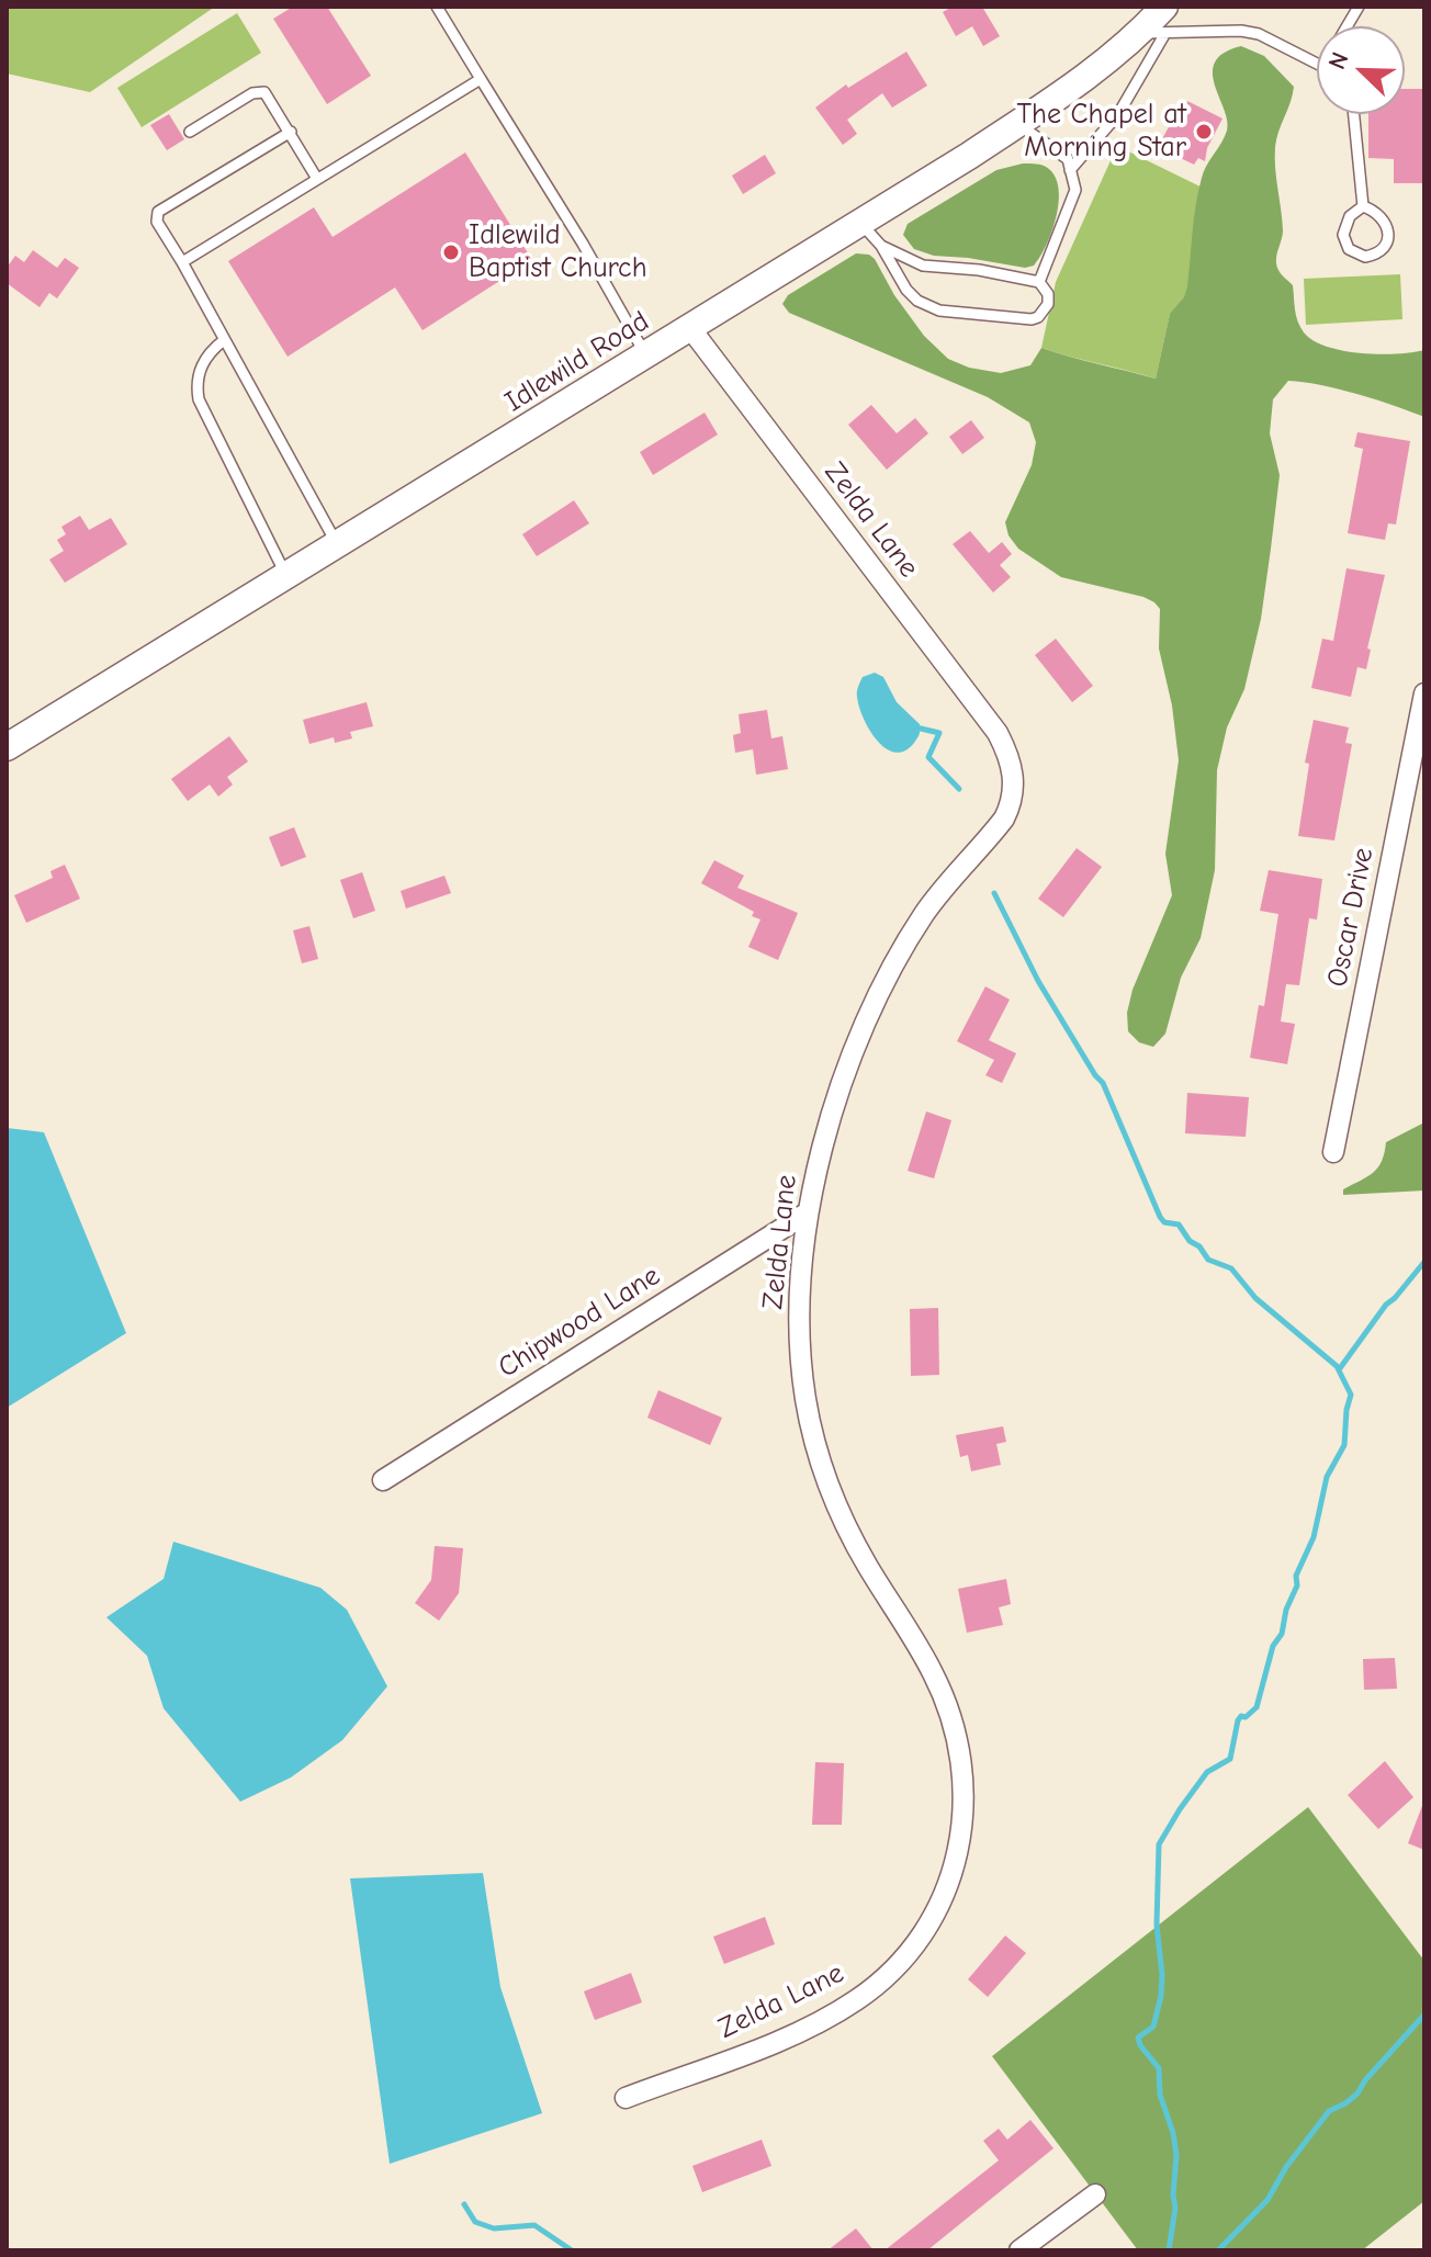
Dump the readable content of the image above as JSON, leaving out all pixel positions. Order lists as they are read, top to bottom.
{
  "streets": {
    "main road": ["Idlewild Road"],
    "street": ["Zelda Lane", "Oscar Drive", "Chipwood Lane"]
  },
  "crossings": [
    ["Idlewild Road", "Zelda Lane"],
    ["Zelda Lane", "Chipwood Lane"]
  ],
  "places": ["The Chapel at Morning Star", "Idlewild Baptist Church"],
  "north": "top left"
}
